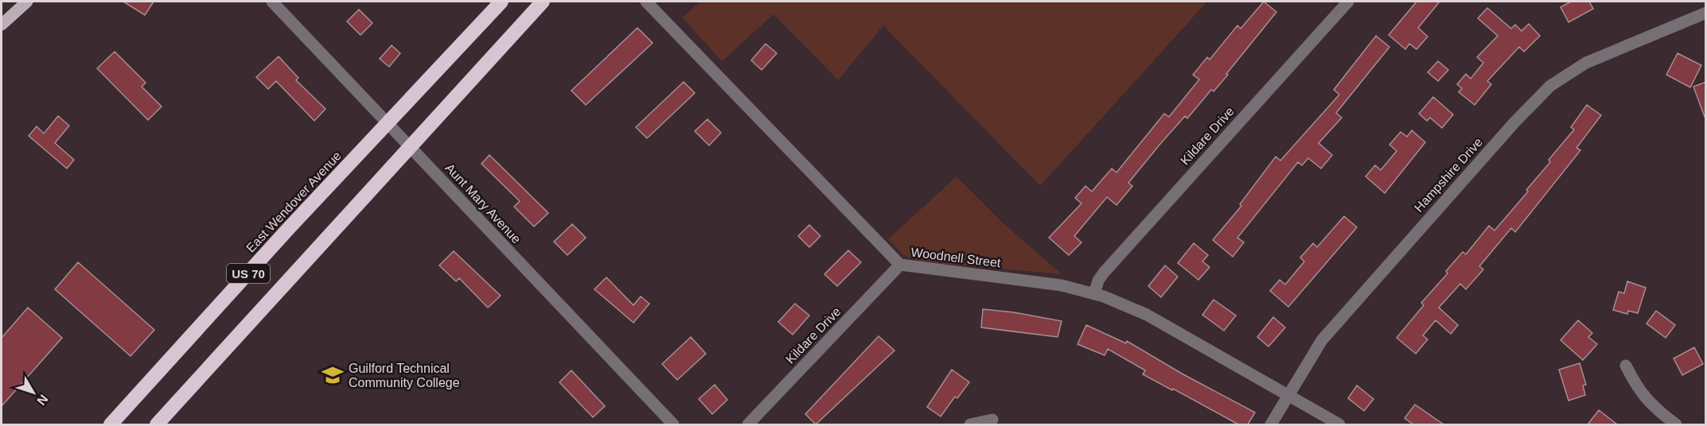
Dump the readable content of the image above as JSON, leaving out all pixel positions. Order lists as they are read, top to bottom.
{
  "streets": {
    "highway": ["East Wendover Avenue", "US 70"],
    "street": [
      "Kildare Drive",
      "Hampshire Drive",
      "Aunt Mary Avenue",
      "Woodnell Street"
    ]
  },
  "crossings": [
    ["Kildare Drive", "Woodnell Street"],
    ["Hampshire Drive", "Woodnell Street"],
    ["East Wendover Avenue", "Aunt Mary Avenue"],
    ["Aunt Mary Avenue", "US 70"]
  ],
  "places": {
    "school or university": ["Guilford Technical Community College"]
  },
  "north": "bottom right"
}
